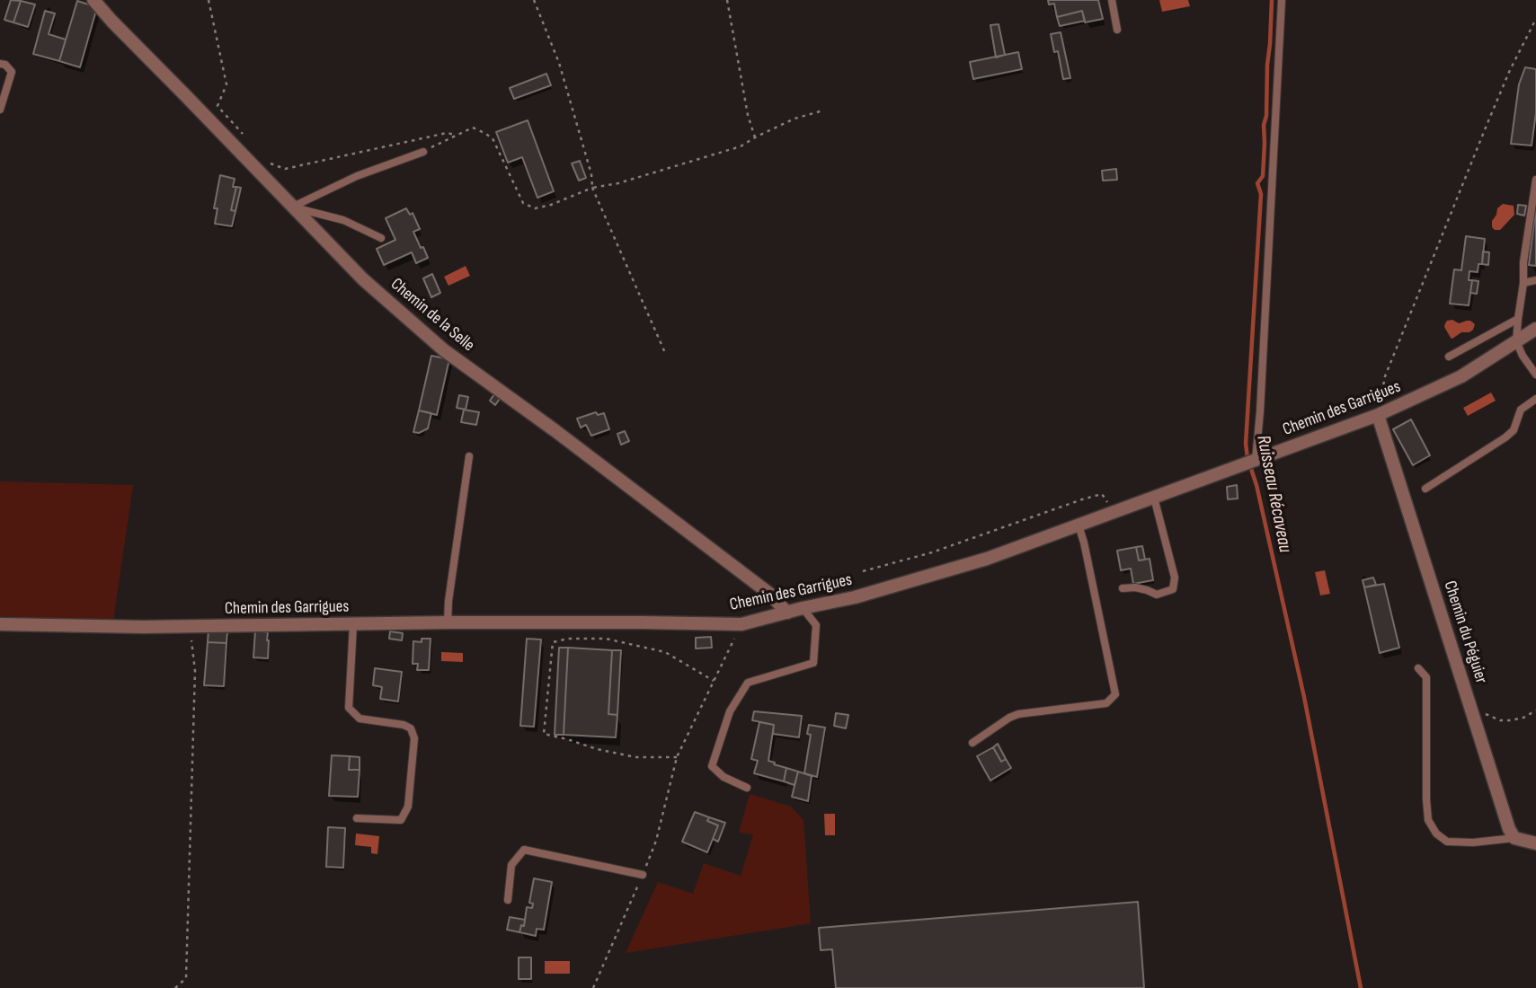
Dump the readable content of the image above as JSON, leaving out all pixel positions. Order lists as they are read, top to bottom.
{
  "streets": {
    "street": ["Chemin de la Selle", "Chemin des Garrigues", "Chemin du Péguier"]
  },
  "crossings": [
    ["Chemin de la Selle", "Chemin des Garrigues"],
    ["Chemin des Garrigues", "Chemin du Péguier"]
  ],
  "water": ["Ruisseau Récaveau"]
}
